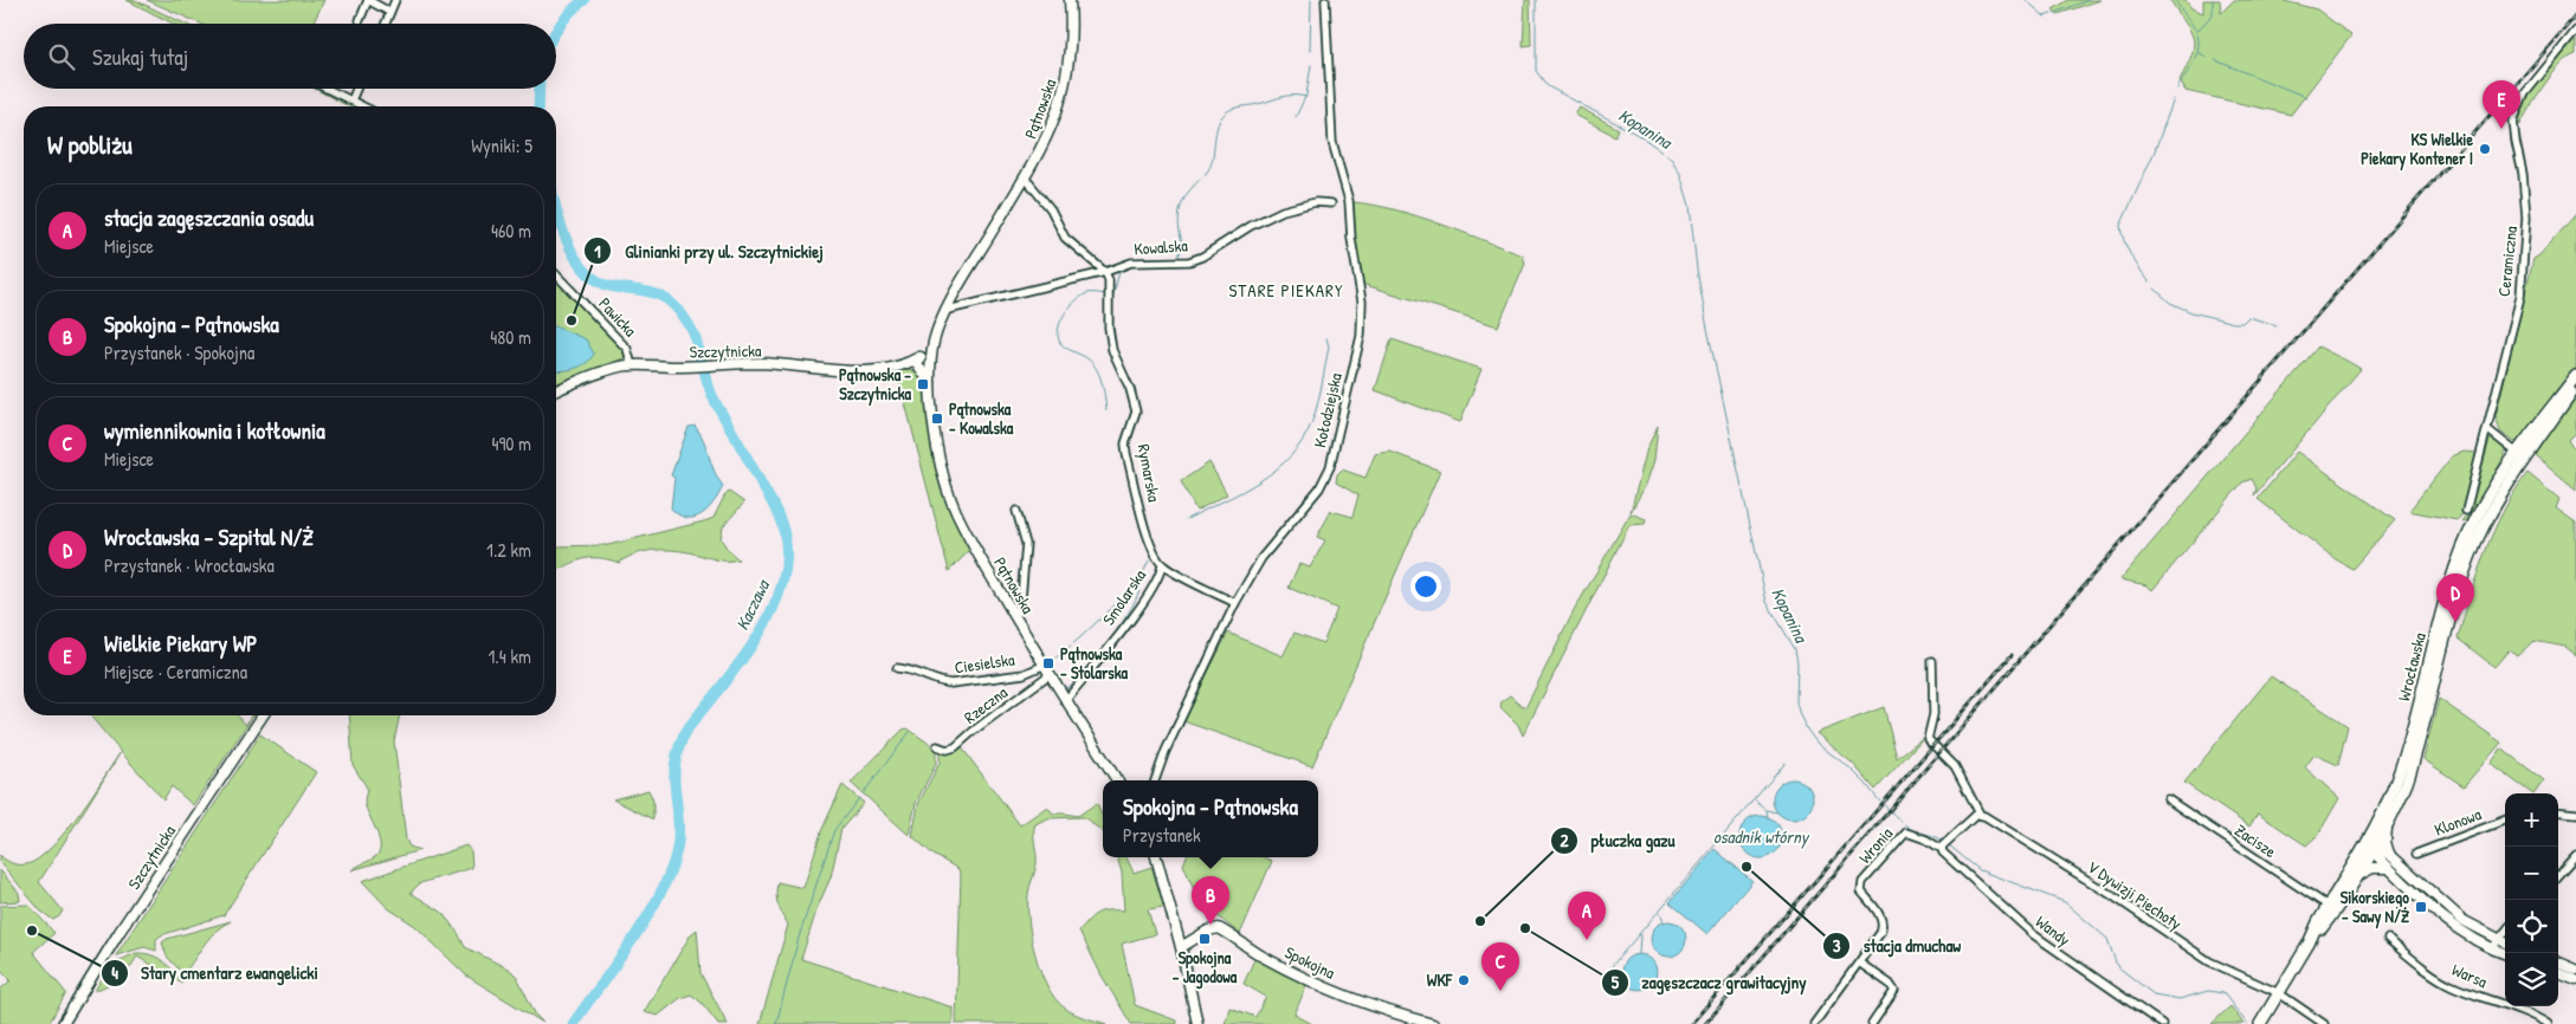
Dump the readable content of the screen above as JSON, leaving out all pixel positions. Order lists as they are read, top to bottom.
{
  "streets": {
    "main road": ["Wrocławska"],
    "street": [
      "Pątnowska",
      "Kowalska",
      "Ceramiczna",
      "Pawicka",
      "Szczytnicka",
      "Kołodziejska",
      "Rymarska",
      "Smolarska",
      "Ciesielska",
      "Rzeczna",
      "Klonowa",
      "Zacisze",
      "Wronia",
      "V Dywizji Piechoty",
      "Wandy",
      "Spokojna",
      "Warsa"
    ]
  },
  "crossings": [
    ["Pątnowska", "Kowalska"],
    ["Pątnowska", "Szczytnicka"],
    ["Pątnowska", "Smolarska"],
    ["Pątnowska", "Ciesielska"],
    ["Pątnowska", "Rzeczna"],
    ["Kowalska", "Rymarska"],
    ["Pawicka", "Szczytnicka"],
    ["Rymarska", "Smolarska"],
    ["Wrocławska", "Zacisze"],
    ["Wrocławska", "V Dywizji Piechoty"],
    ["Wronia", "Wandy"]
  ],
  "districts": ["STARE PIEKARY"],
  "water": ["Kopanina", "Kaczawa", "osadnik wtórny"],
  "places": {
    "other": [
      "KS Wielkie Piekary Kontener I",
      "Glinianki przy ul. Szczytnickiej",
      "stacja dmuchaw",
      "płuczka gazu",
      "zagęszczacz grawitacyjny",
      "Stary cmentarz ewangelicki",
      "WKF"
    ],
    "transit": [
      "Pątnowska - Szczytnicka",
      "Pątnowska - Kowalska",
      "Pątnowska - Stolarska",
      "Sikorskiego - Sawy N/Ż",
      "Spokojna - Jagodowa"
    ]
  },
  "page": {
    "search": "Szukaj tutaj",
    "pins": [
      "E",
      "D",
      "B",
      "A",
      "C"
    ],
    "heading": ["W pobliżu", "Wyniki: 5"],
    "list": [
      {
        "mark": "A",
        "name": "stacja zagęszczania osadu",
        "note": "Miejsce",
        "value": "460 m"
      },
      {
        "mark": "B",
        "name": "Spokojna - Pątnowska",
        "note": "Przystanek · Spokojna",
        "value": "480 m"
      },
      {
        "mark": "C",
        "name": "wymiennikownia i kotłownia",
        "note": "Miejsce",
        "value": "490 m"
      },
      {
        "mark": "D",
        "name": "Wrocławska - Szpital N/Ż",
        "note": "Przystanek · Wrocławska",
        "value": "1.2 km"
      },
      {
        "mark": "E",
        "name": "Wielkie Piekary WP",
        "note": "Miejsce · Ceramiczna",
        "value": "1.4 km"
      }
    ],
    "popup": ["Spokojna - Pątnowska", "Przystanek"],
    "map_buttons": ["+", "−"]
  }
}
